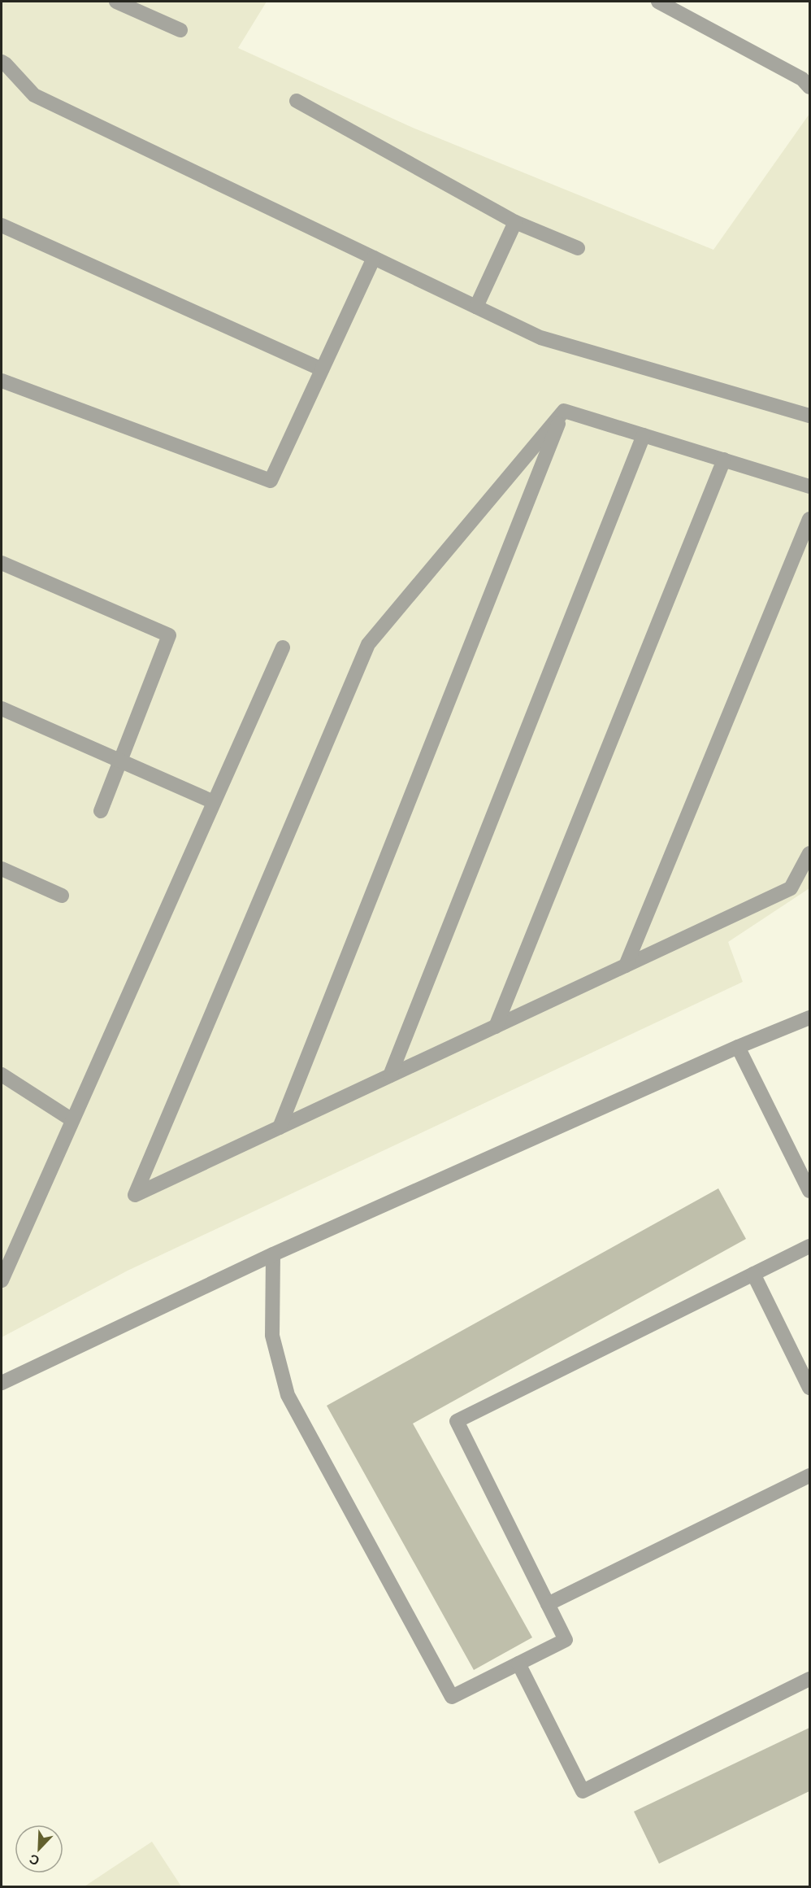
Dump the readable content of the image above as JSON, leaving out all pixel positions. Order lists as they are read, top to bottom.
{
  "north": "bottom left"
}
